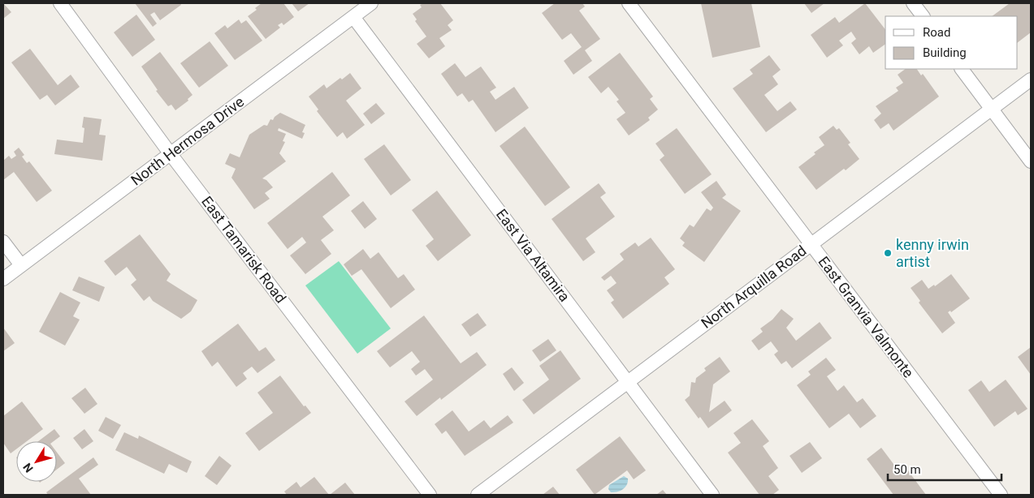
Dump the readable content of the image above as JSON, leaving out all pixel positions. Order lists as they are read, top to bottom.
{
  "streets": {
    "street": [
      "North Hermosa Drive",
      "East Tamarisk Road",
      "East Via Altamira",
      "North Arquilla Road",
      "East Granvia Valmonte"
    ]
  },
  "crossings": [
    ["North Hermosa Drive", "East Tamarisk Road"],
    ["North Hermosa Drive", "East Via Altamira"],
    ["East Via Altamira", "North Arquilla Road"],
    ["North Arquilla Road", "East Granvia Valmonte"]
  ],
  "places": ["kenny irwin artist"],
  "legend": ["Road", "Building"],
  "scale_bar": "50 m",
  "north": "bottom left"
}
